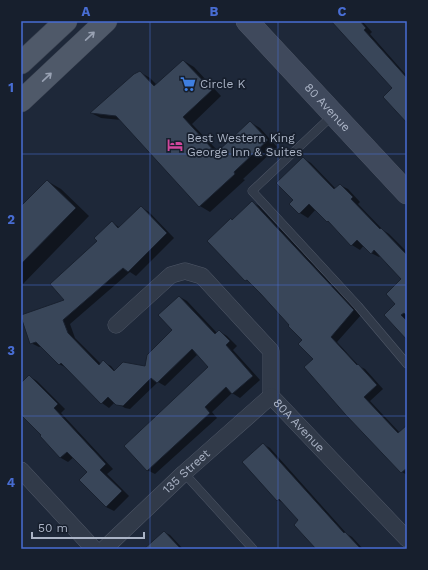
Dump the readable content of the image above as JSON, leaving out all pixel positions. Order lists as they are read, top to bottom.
{
  "streets": {
    "main road": ["80 Avenue"],
    "street": ["80A Avenue", "135 Street"]
  },
  "crossings": [
    ["80A Avenue", "135 Street"]
  ],
  "places": {
    "supermarket": ["Circle K"],
    "hotel": ["Best Western King George Inn & Suites"]
  },
  "scale_bar": "50 m",
  "grid": {
    "columns": ["A", "B", "C"],
    "rows": [
      "1",
      "2",
      "3",
      "4"
    ]
  }
}
